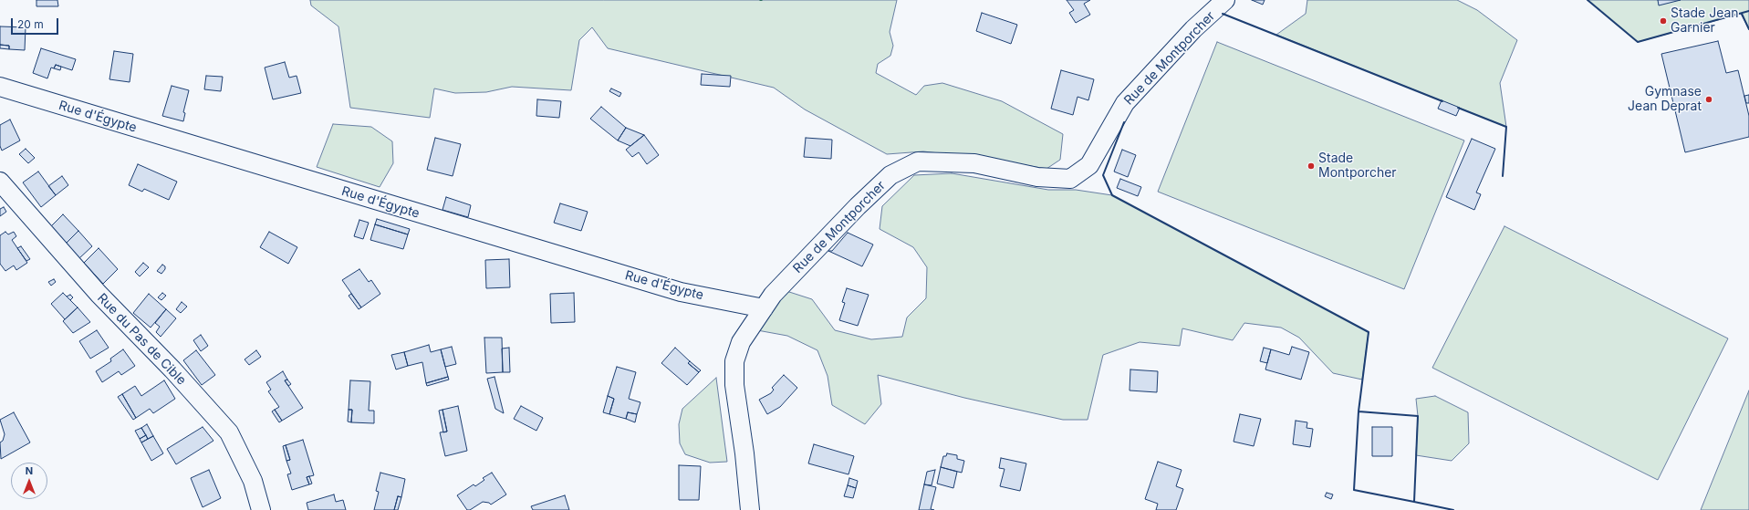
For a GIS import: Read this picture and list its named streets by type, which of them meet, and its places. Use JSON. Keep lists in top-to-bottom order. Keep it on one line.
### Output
{"streets":{"street":["Rue de Montporcher","Rue d'Égypte","Rue du Pas de Cible"]},"crossings":[["Rue de Montporcher","Rue d'Égypte"]],"places":["Stade Jean Garnier","Gymnase Jean Deprat","Stade Montporcher"],"scale_bar":"20 m","north":"top"}
